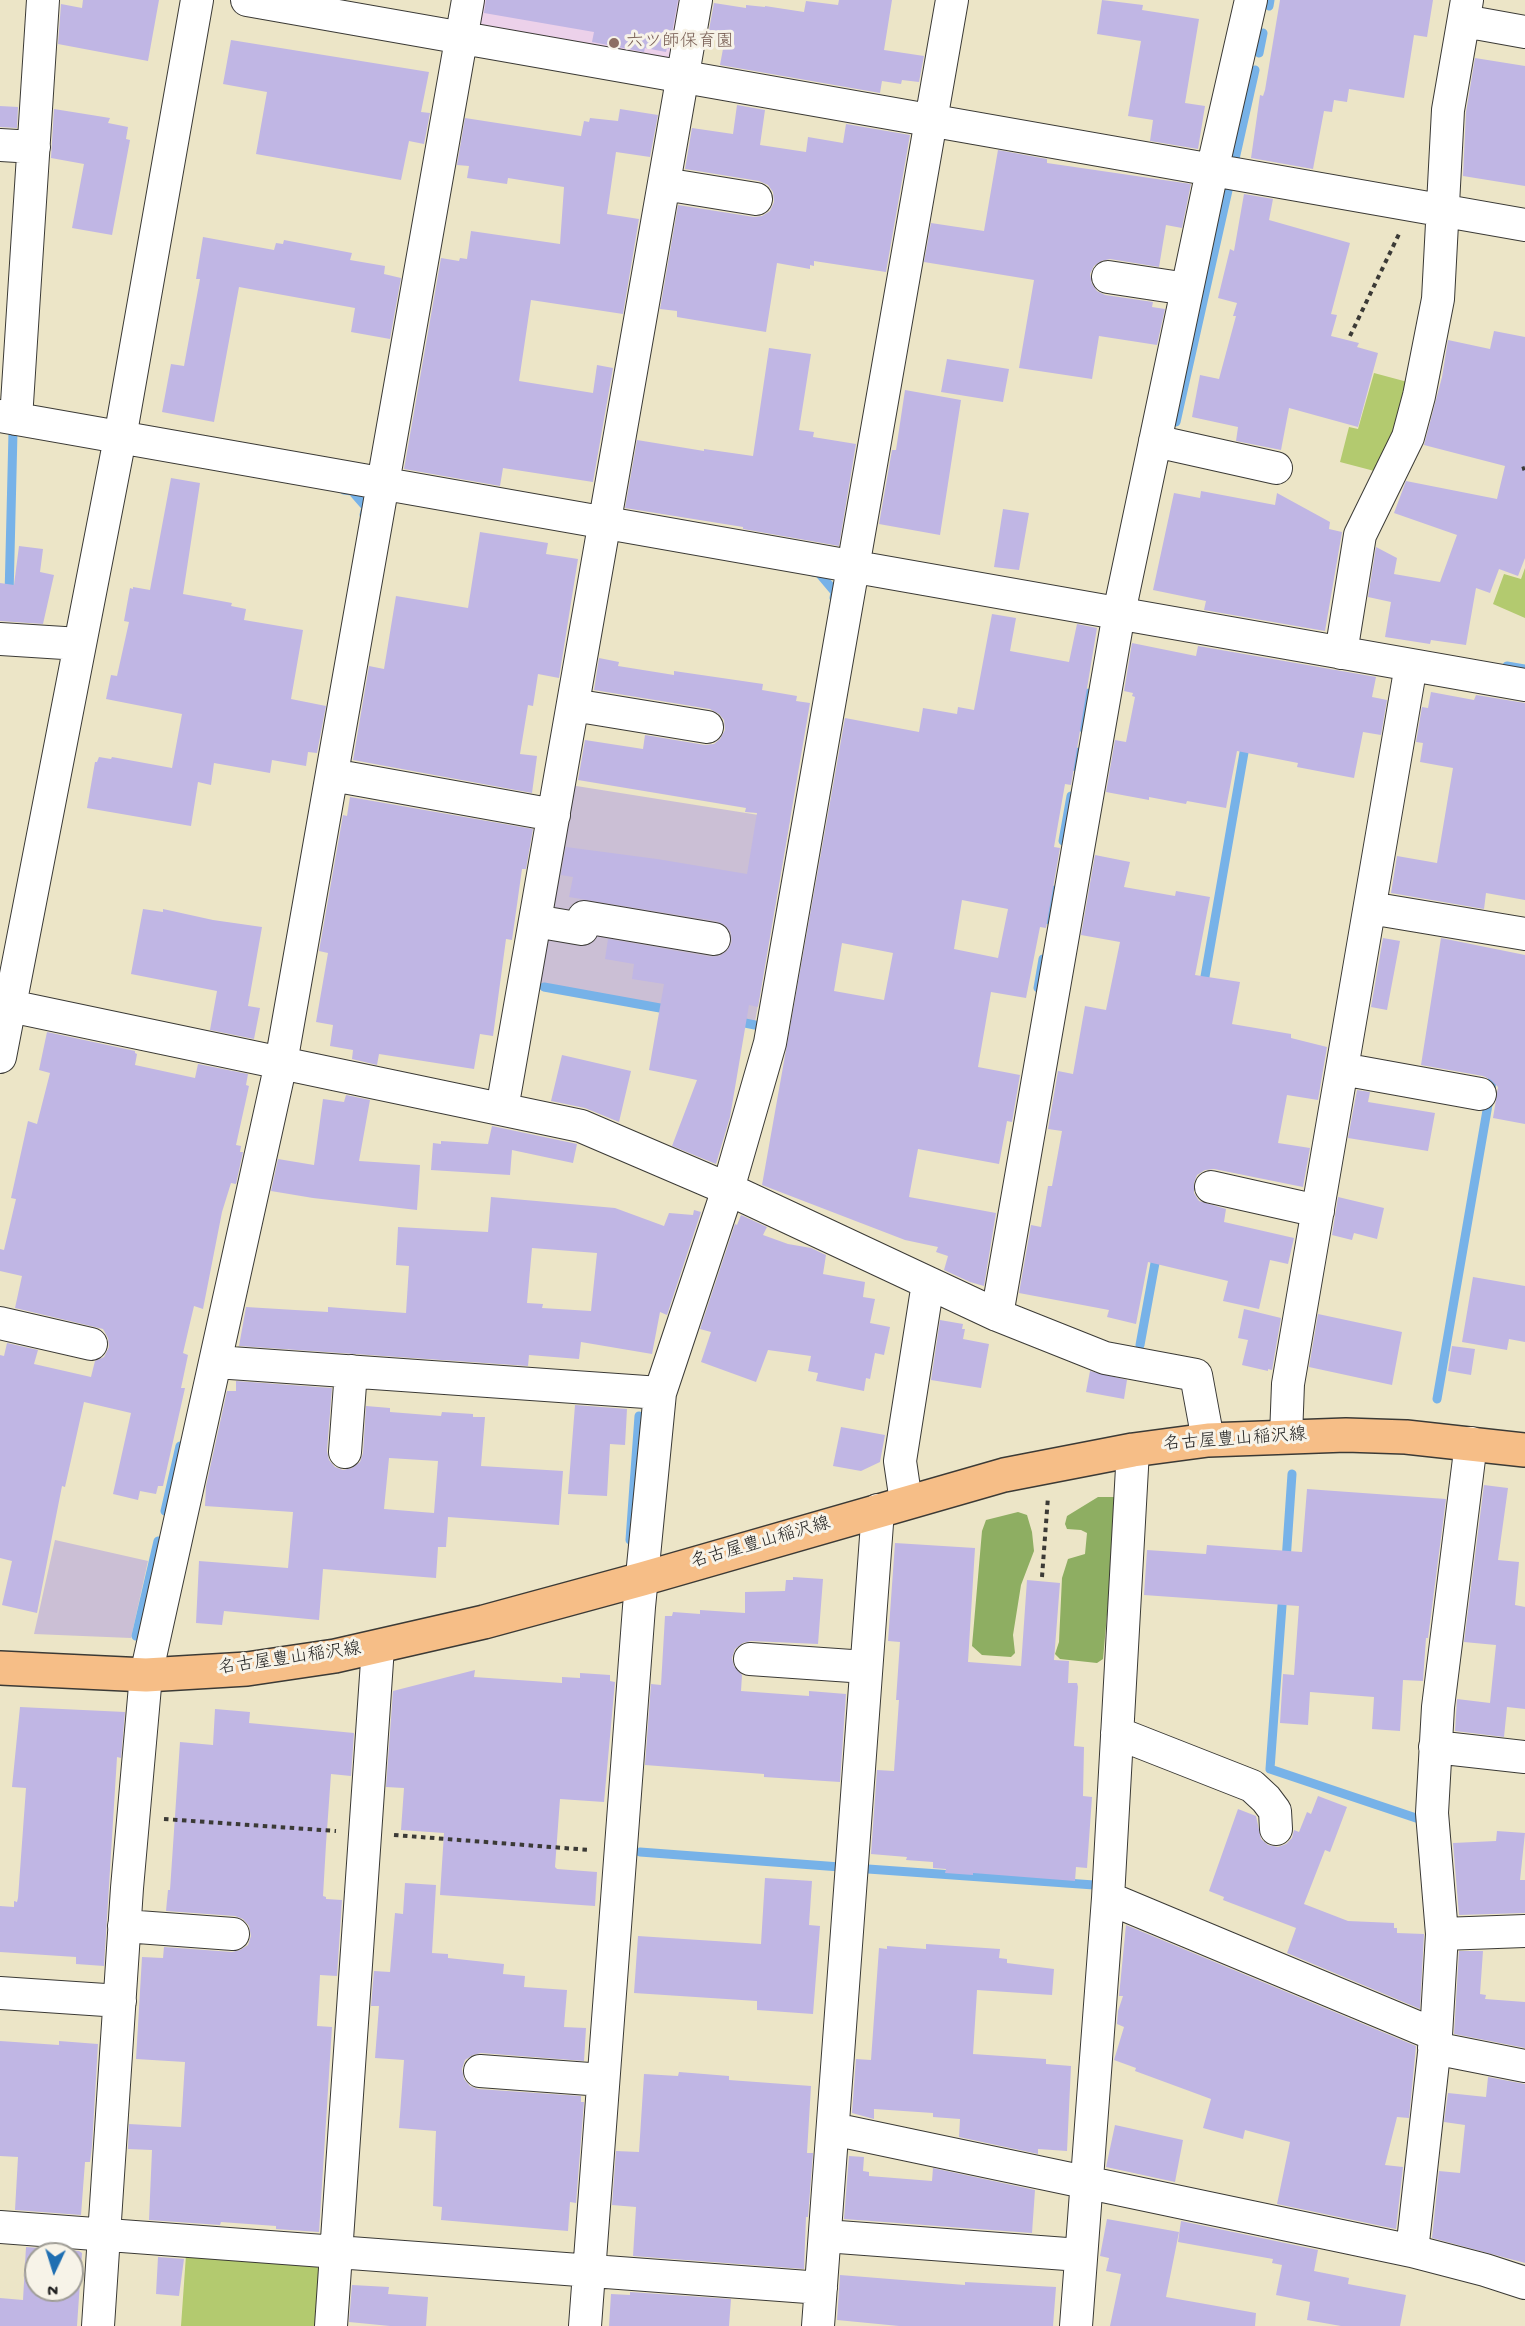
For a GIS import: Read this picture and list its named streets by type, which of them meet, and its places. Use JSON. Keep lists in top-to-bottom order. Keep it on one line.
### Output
{"streets":{"main road":["名古屋豊山稲沢線"]},"places":["六ツ師保育園"],"north":"bottom"}
